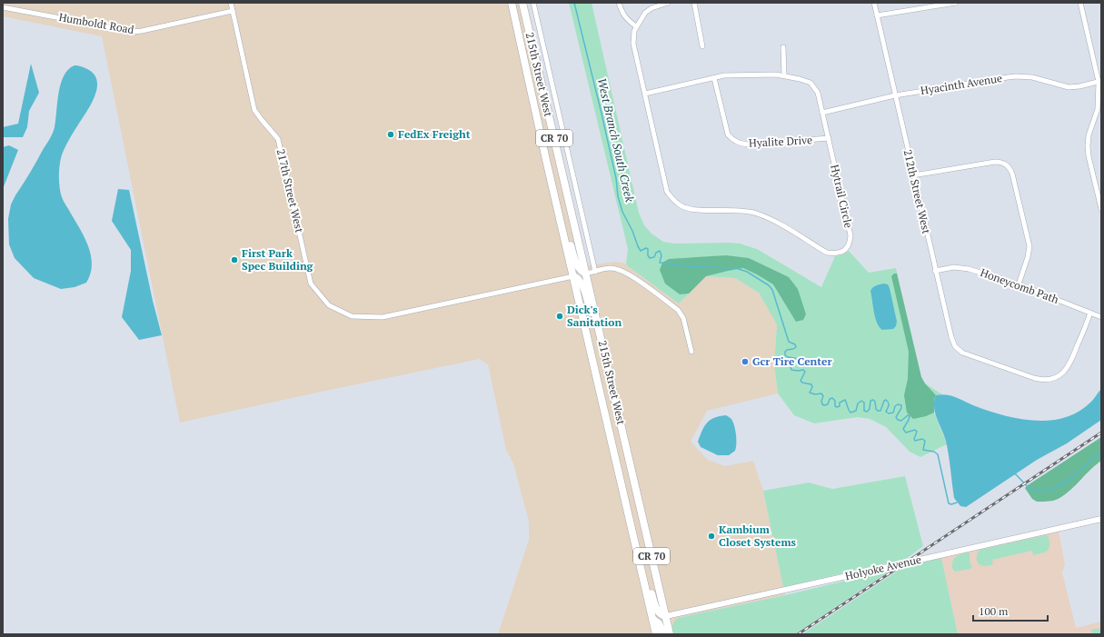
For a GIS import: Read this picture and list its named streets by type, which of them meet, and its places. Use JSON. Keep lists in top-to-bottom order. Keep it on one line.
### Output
{"streets":{"main road":["215th Street West","CR 70"],"street":["Humboldt Road","Hyacinth Avenue","Hyalite Drive","217th Street West","212th Street West","Hytrail Circle","Honeycomb Path","Holyoke Avenue"]},"crossings":[["Humboldt Road","217th Street West"],["215th Street West","217th Street West"],["215th Street West","Holyoke Avenue"],["Hyacinth Avenue","212th Street West"],["Hyacinth Avenue","Hytrail Circle"],["Hyalite Drive","Hytrail Circle"],["212th Street West","Honeycomb Path"]],"water":["West Branch South Creek"],"places":["FedEx Freight","First Park Spec Building","Dick's Sanitation","Gcr Tire Center","Kambium Closet Systems"],"scale_bar":"100 m"}
